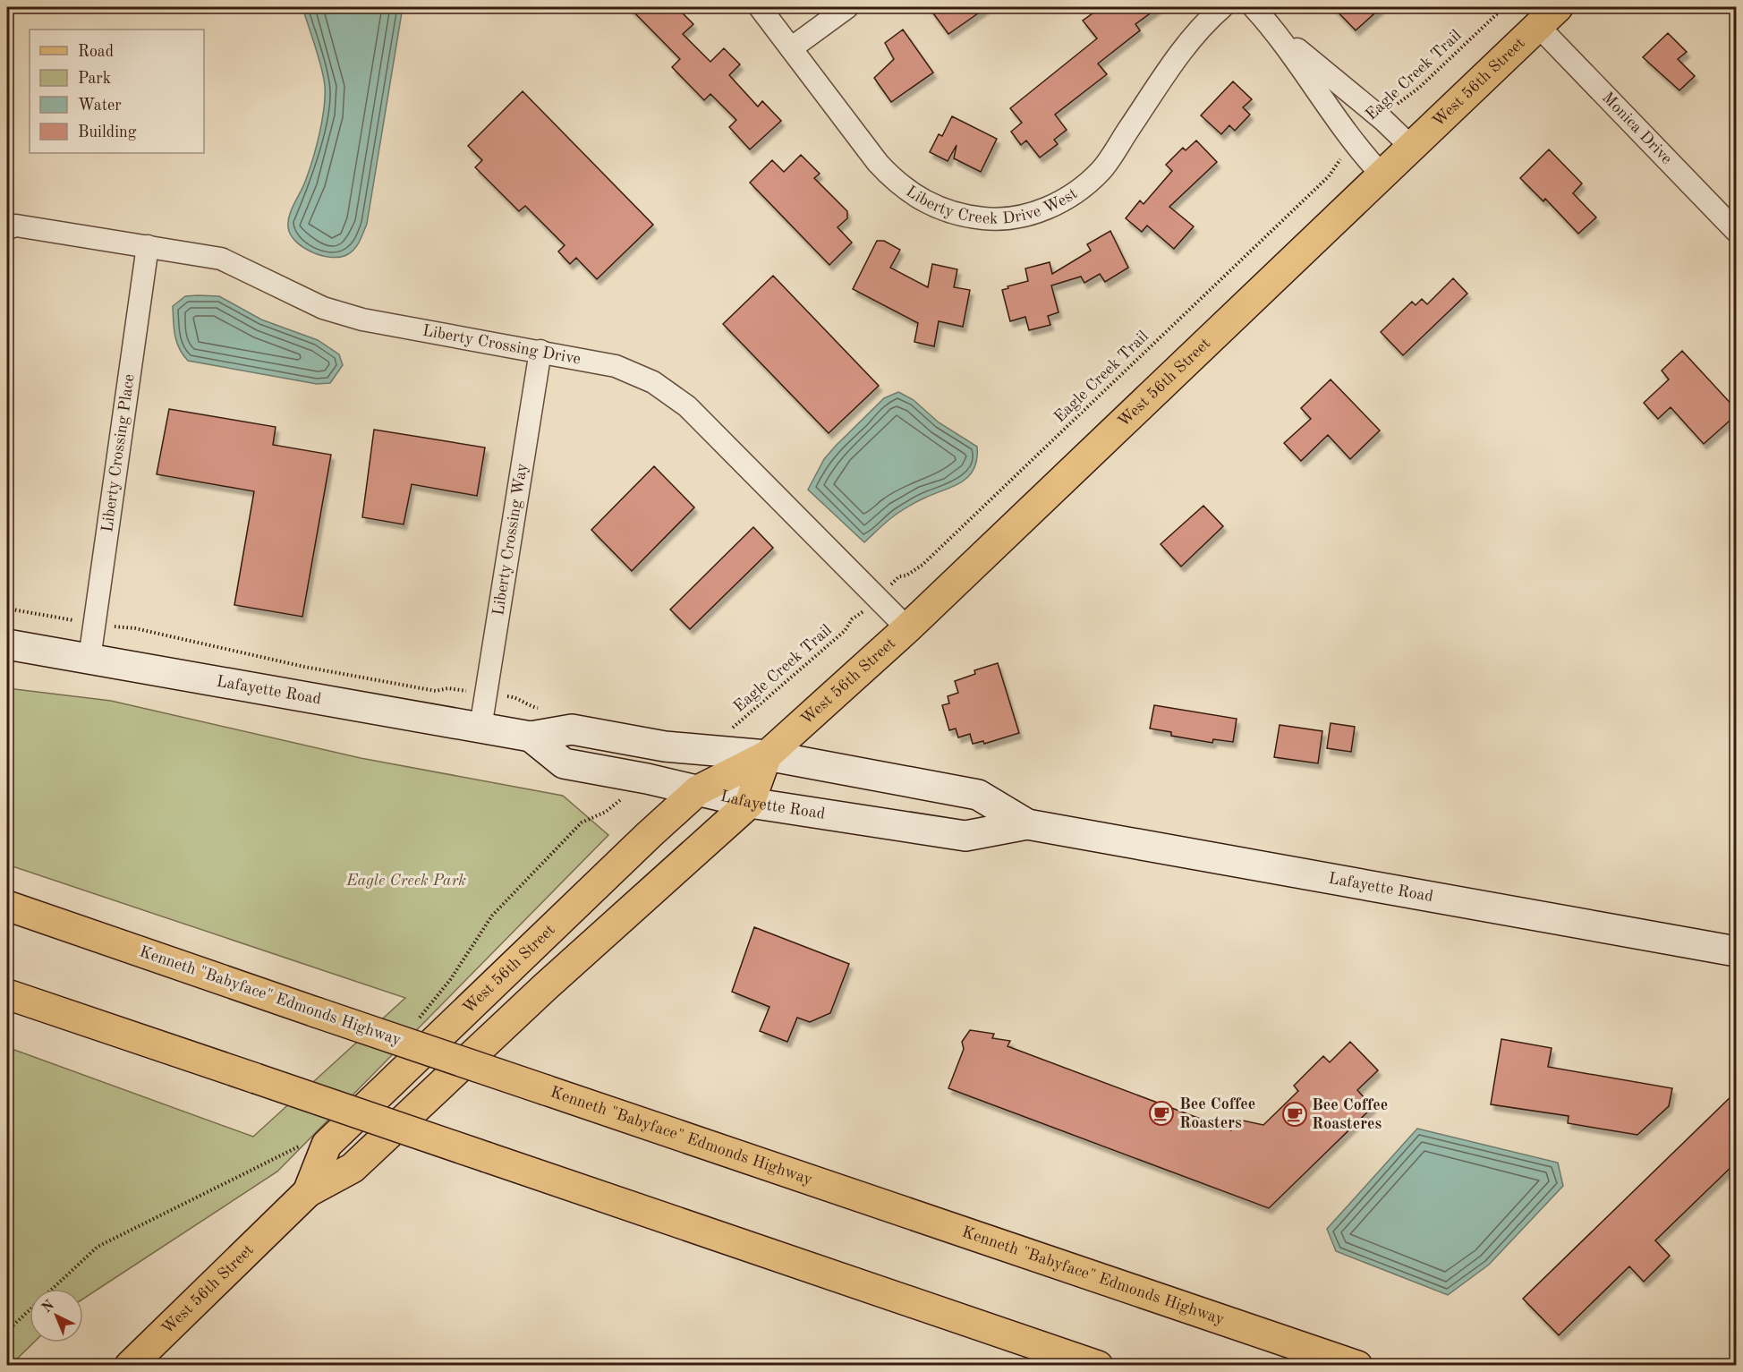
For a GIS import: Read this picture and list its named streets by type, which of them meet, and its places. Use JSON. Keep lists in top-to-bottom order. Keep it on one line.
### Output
{"streets":{"main road":["West 56th Street","Lafayette Road","Kenneth \"Babyface\" Edmonds Highway"],"street":["Monica Drive","Liberty Creek Drive West","Liberty Crossing Drive","Liberty Crossing Place","Liberty Crossing Way"],"path":["Eagle Creek Trail"]},"crossings":[["Eagle Creek Trail","Liberty Crossing Drive"],["West 56th Street","Monica Drive"],["West 56th Street","Liberty Crossing Drive"],["West 56th Street","Lafayette Road"],["Liberty Crossing Drive","Liberty Crossing Place"],["Liberty Crossing Drive","Liberty Crossing Way"],["Liberty Crossing Place","Lafayette Road"],["Liberty Crossing Way","Lafayette Road"]],"parks":["Eagle Creek Park"],"places":{"cafe":["Bee Coffee Roasters","Bee Coffee Roasteres"]},"legend":["Road","Park","Water","Building"],"north":"top left"}
